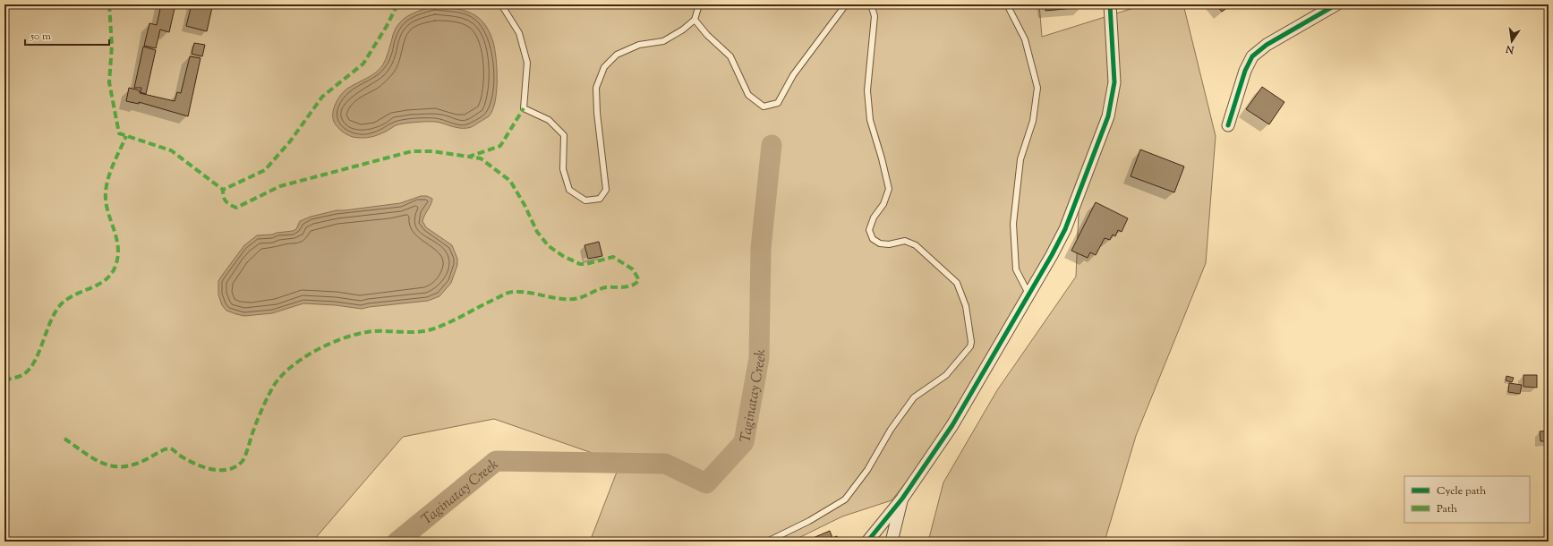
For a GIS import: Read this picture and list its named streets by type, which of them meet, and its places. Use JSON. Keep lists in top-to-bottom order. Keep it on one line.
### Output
{"water":["Taginatay Creek"],"legend":["Cycle path","Path"],"scale_bar":"50 m","north":"bottom"}
